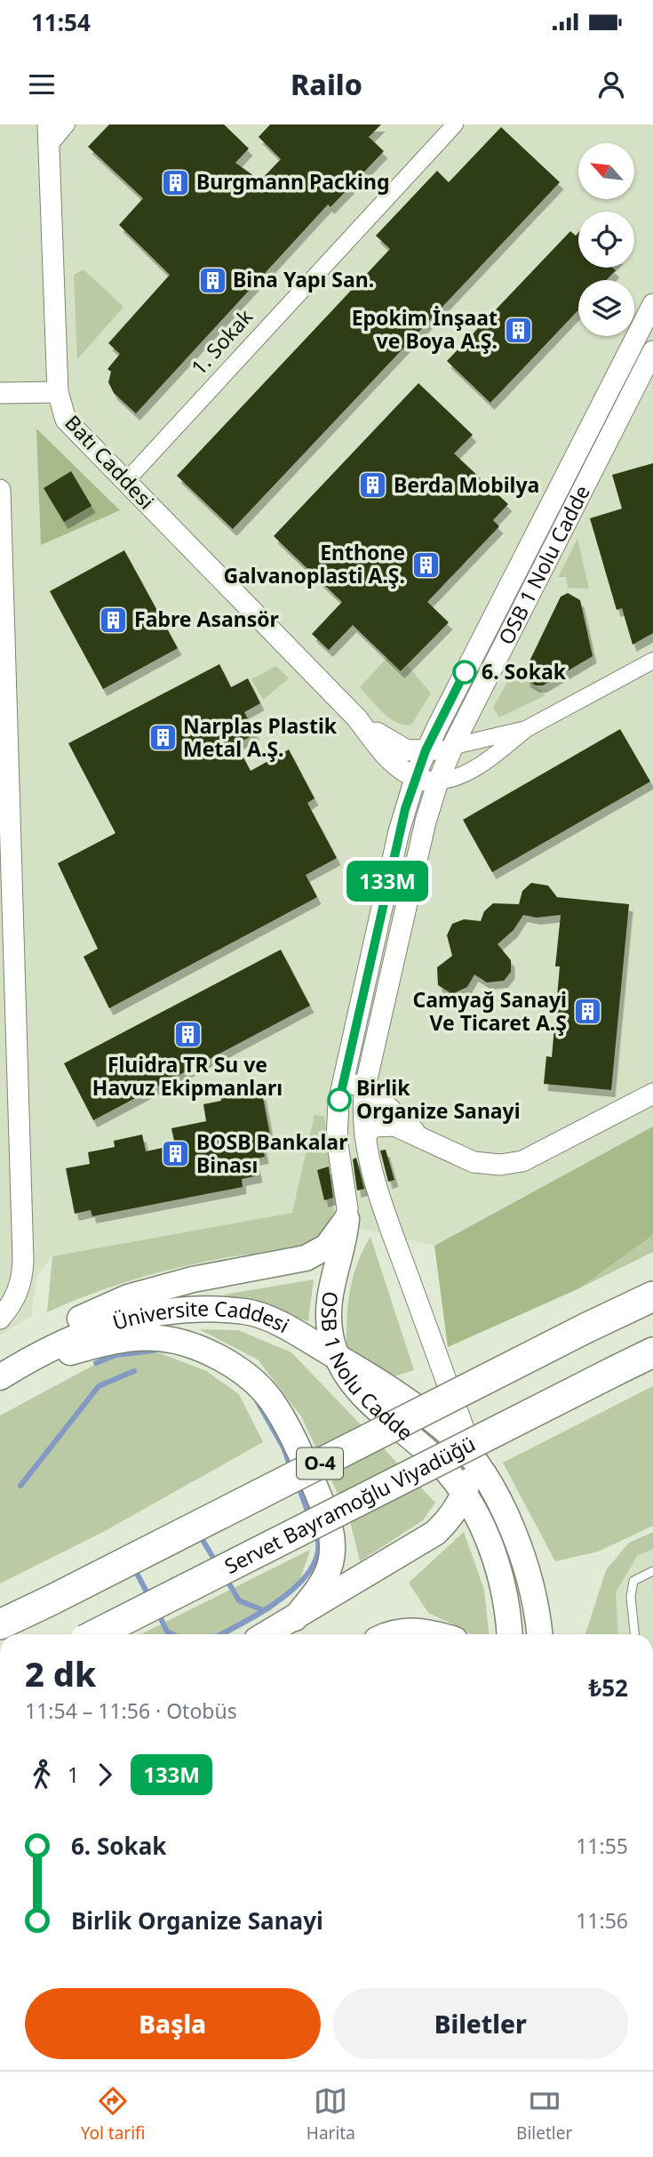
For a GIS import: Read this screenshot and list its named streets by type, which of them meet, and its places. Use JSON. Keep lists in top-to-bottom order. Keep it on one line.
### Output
{"streets":{"highway":["O-4","Servet Bayramoğlu Viyadüğü"],"main road":["OSB 1 Nolu Cadde","Üniversite Caddesi"],"street":["1. Sokak","Batı Caddesi"]},"crossings":[["1. Sokak","Batı Caddesi"],["Batı Caddesi","OSB 1 Nolu Cadde"],["OSB 1 Nolu Cadde","Üniversite Caddesi"]],"places":{"building":["Burgmann Packing","Bina Yapı San.","Epokim İnşaat ve Boya A.Ş.","Berda Mobilya","Enthone Galvanoplasti A.Ş.","Fabre Asansör","Narplas Plastik Metal A.Ş.","Camyağ Sanayi Ve Ticaret A.Ş","Fluidra TR Su ve Havuz Ekipmanları","BOSB Bankalar Binası"],"other":["6. Sokak","Birlik Organize Sanayi"]},"lines":["bus line 133M"],"north":"top left","page":{"status":"11:54","header":"Railo","on_map":"133M","heading":["2 dk","11:54 – 11:56 · Otobüs","₺52"],"legs":["1","133M"],"list":[{"name":"6. Sokak","value":"11:55"},{"name":"Birlik Organize Sanayi","value":"11:56"}],"buttons":["Başla","Biletler"],"tabs":["Yol tarifi","Harita","Biletler"]}}
